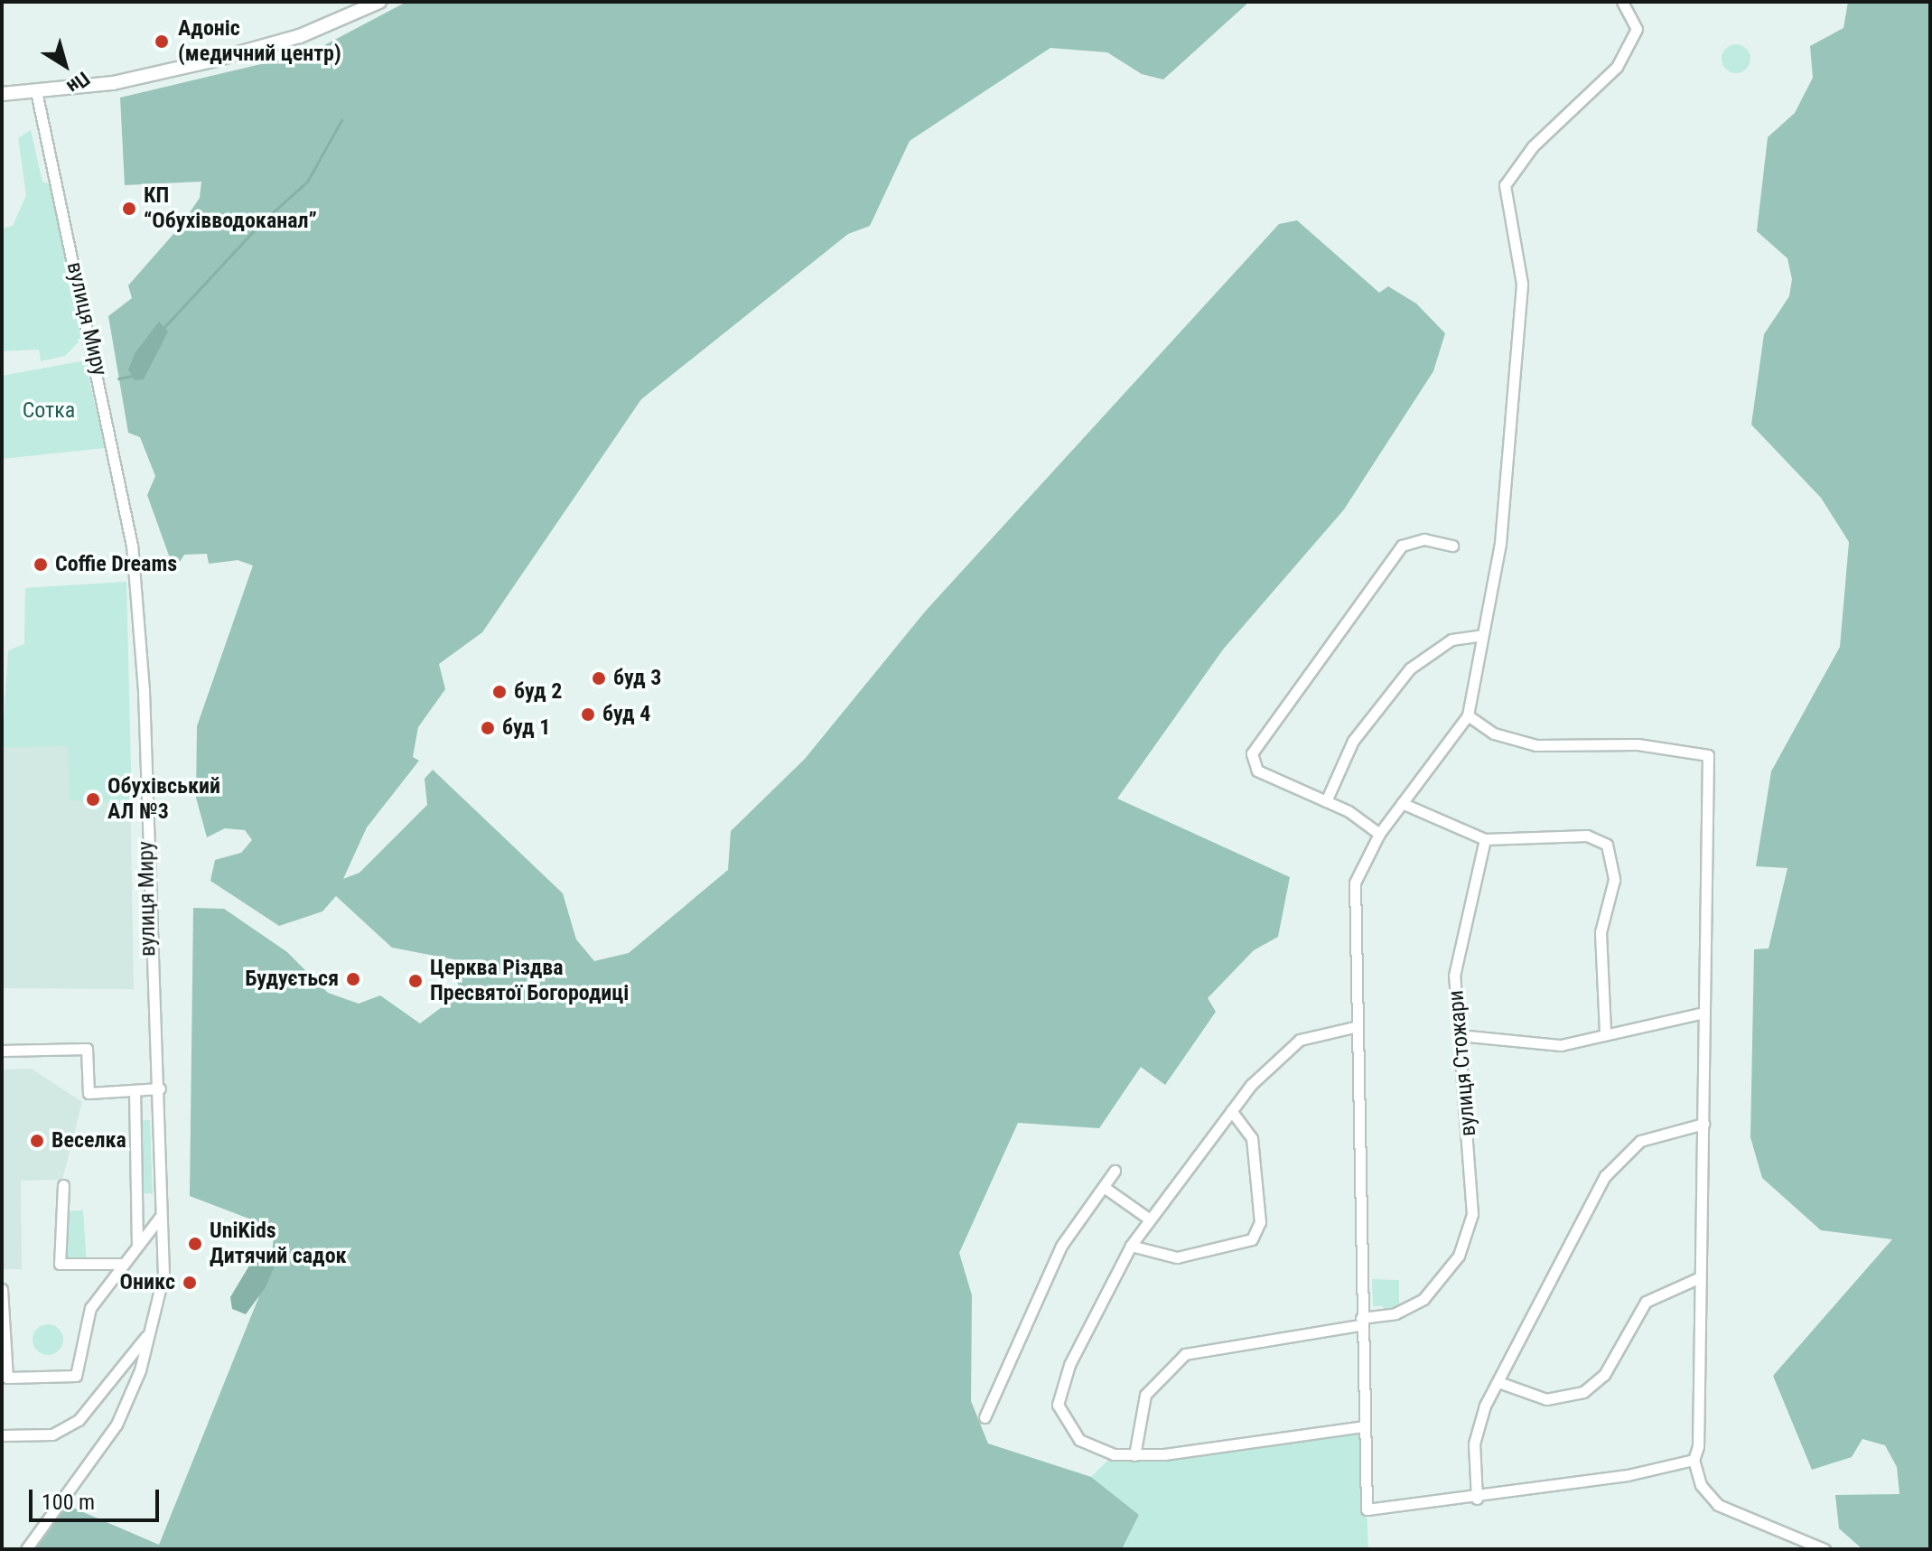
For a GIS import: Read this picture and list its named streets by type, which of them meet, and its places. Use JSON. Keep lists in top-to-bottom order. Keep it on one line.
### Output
{"streets":{"street":["вулиця Миру","вулиця Стожари"]},"parks":["Сотка"],"places":["Адоніс (медичний центр)","КП “Обухівводоканал”","Coffie Dreams","буд 3","буд 2","буд 4","буд 1","Обухівський АЛ №3","Будується","Церква Різдва Пресвятої Богородиці","Веселка","UniKids Дитячий садок","Оникс"],"scale_bar":"100 m","north":"bottom right"}
